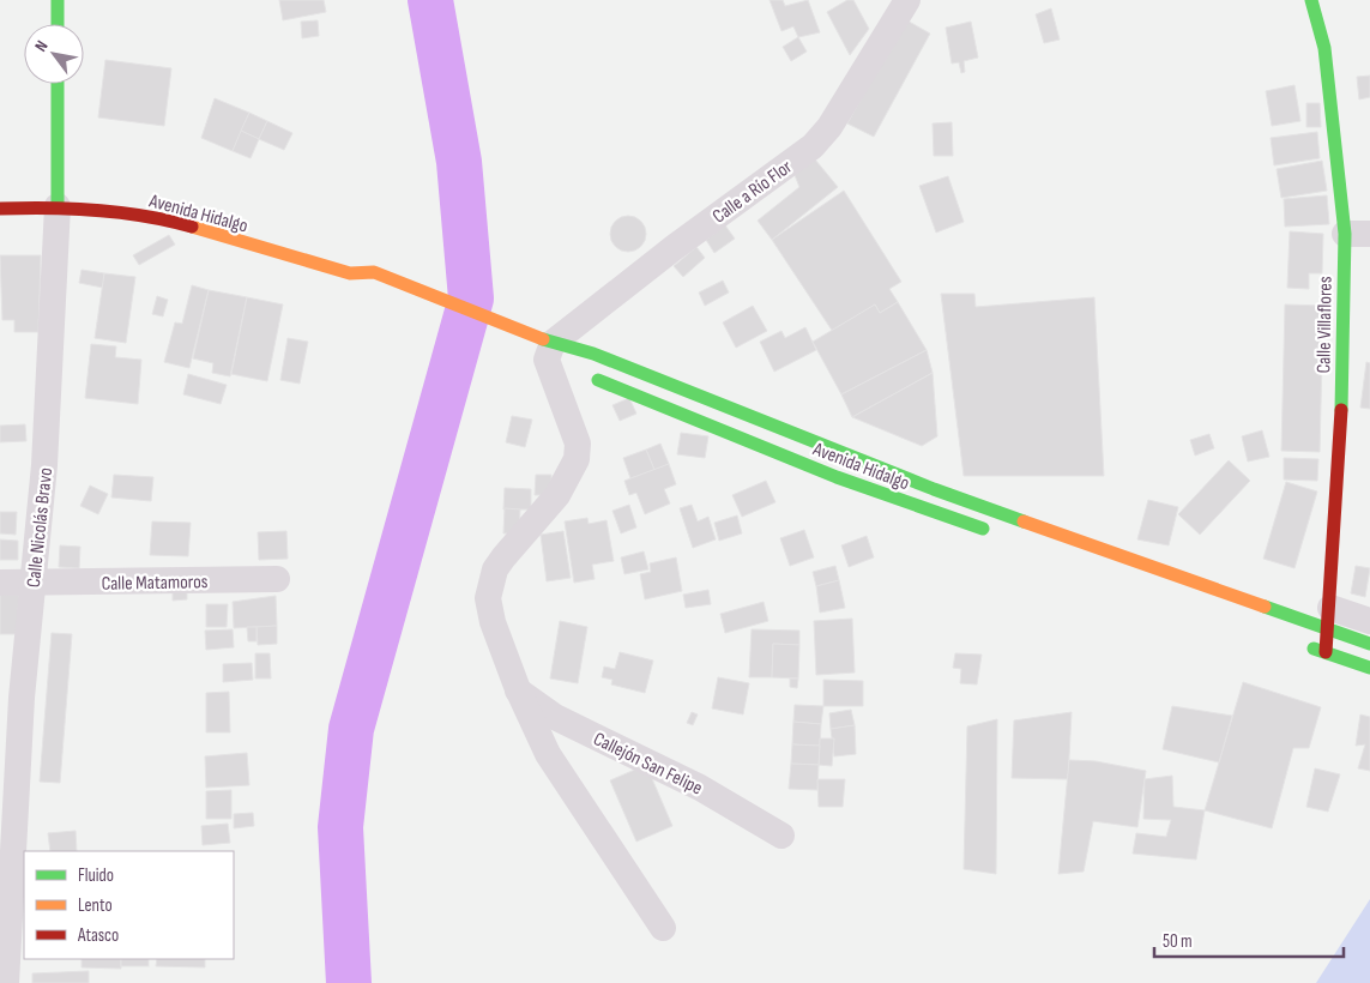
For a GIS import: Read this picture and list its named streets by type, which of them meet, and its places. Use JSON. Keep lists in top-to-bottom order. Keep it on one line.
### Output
{"streets":{"main road":["Avenida Hidalgo","Calle Villaflores","Calle Nicolás Bravo"],"street":["Calle a Río Flor","Calle Matamoros","Callejón San Felipe"]},"crossings":[["Calle a Río Flor","Avenida Hidalgo"],["Avenida Hidalgo","Calle Villaflores"],["Avenida Hidalgo","Calle Nicolás Bravo"],["Calle Nicolás Bravo","Calle Matamoros"]],"legend":["Fluido","Lento","Atasco"],"scale_bar":"50 m","north":"top left"}
